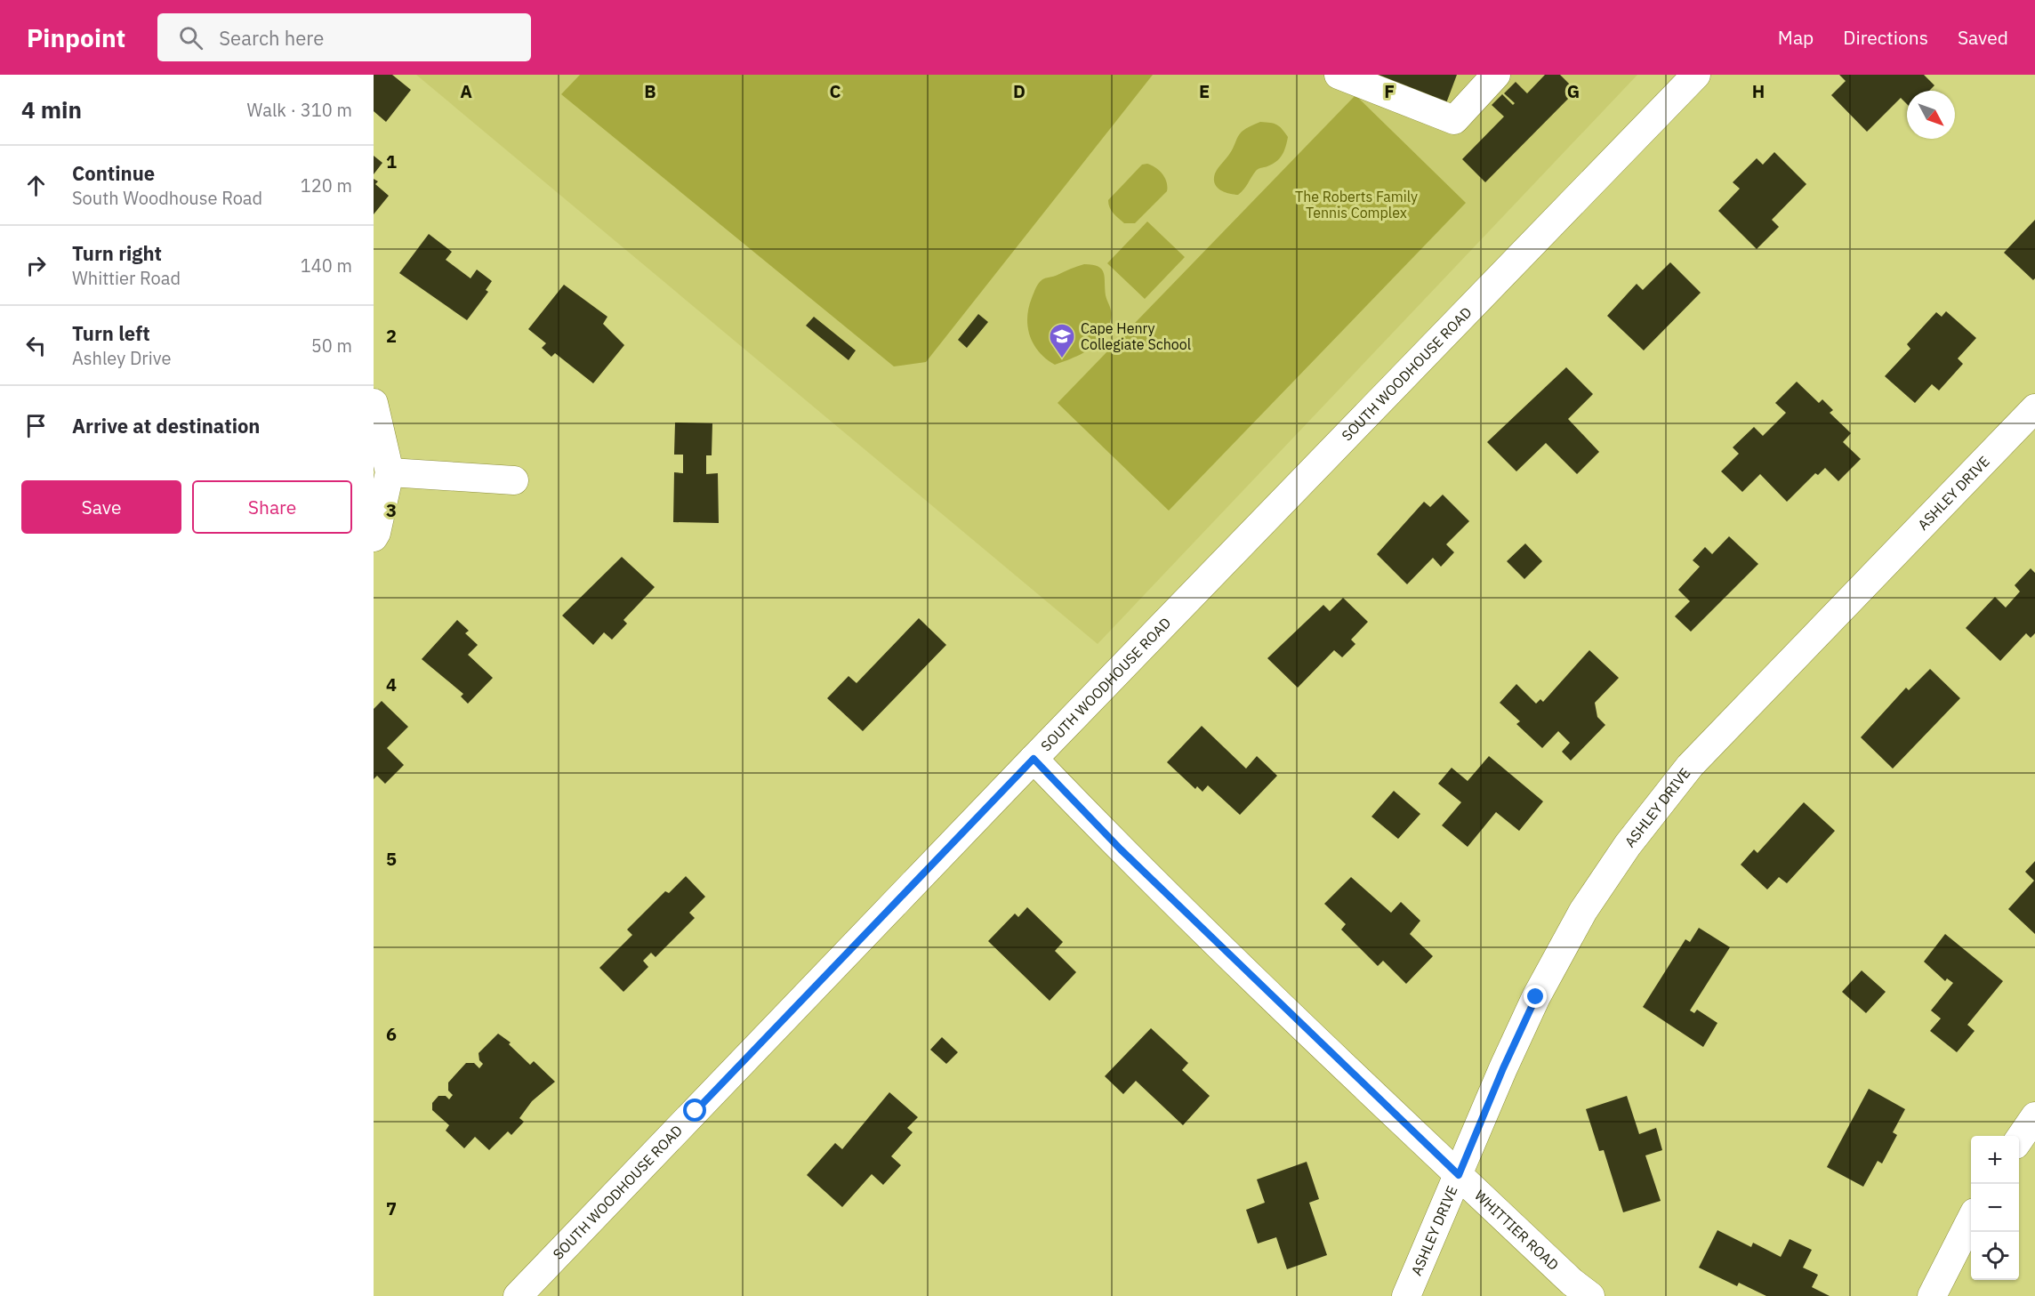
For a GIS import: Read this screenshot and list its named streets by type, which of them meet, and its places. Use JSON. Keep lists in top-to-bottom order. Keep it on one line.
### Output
{"streets":{"street":["SOUTH WOODHOUSE ROAD","ASHLEY DRIVE","WHITTIER ROAD"]},"crossings":[["SOUTH WOODHOUSE ROAD","WHITTIER ROAD"],["ASHLEY DRIVE","WHITTIER ROAD"]],"parks":["The Roberts Family Tennis Complex"],"places":{"school or university":["Cape Henry Collegiate School"]},"north":"bottom right","page":{"header":"Pinpoint","search":"Search here","nav":["Map","Directions","Saved"],"heading":["4 min","Walk · 310 m"],"list":[["Continue","South Woodhouse Road","120 m"],["Turn right","Whittier Road","140 m"],["Turn left","Ashley Drive","50 m"],"Arrive at destination"],"buttons":["Save","Share"],"map_buttons":["+","−"]},"grid":{"columns":["A","B","C","D","E","F","G","H"],"rows":["1","2","3","4","5","6","7"]}}
